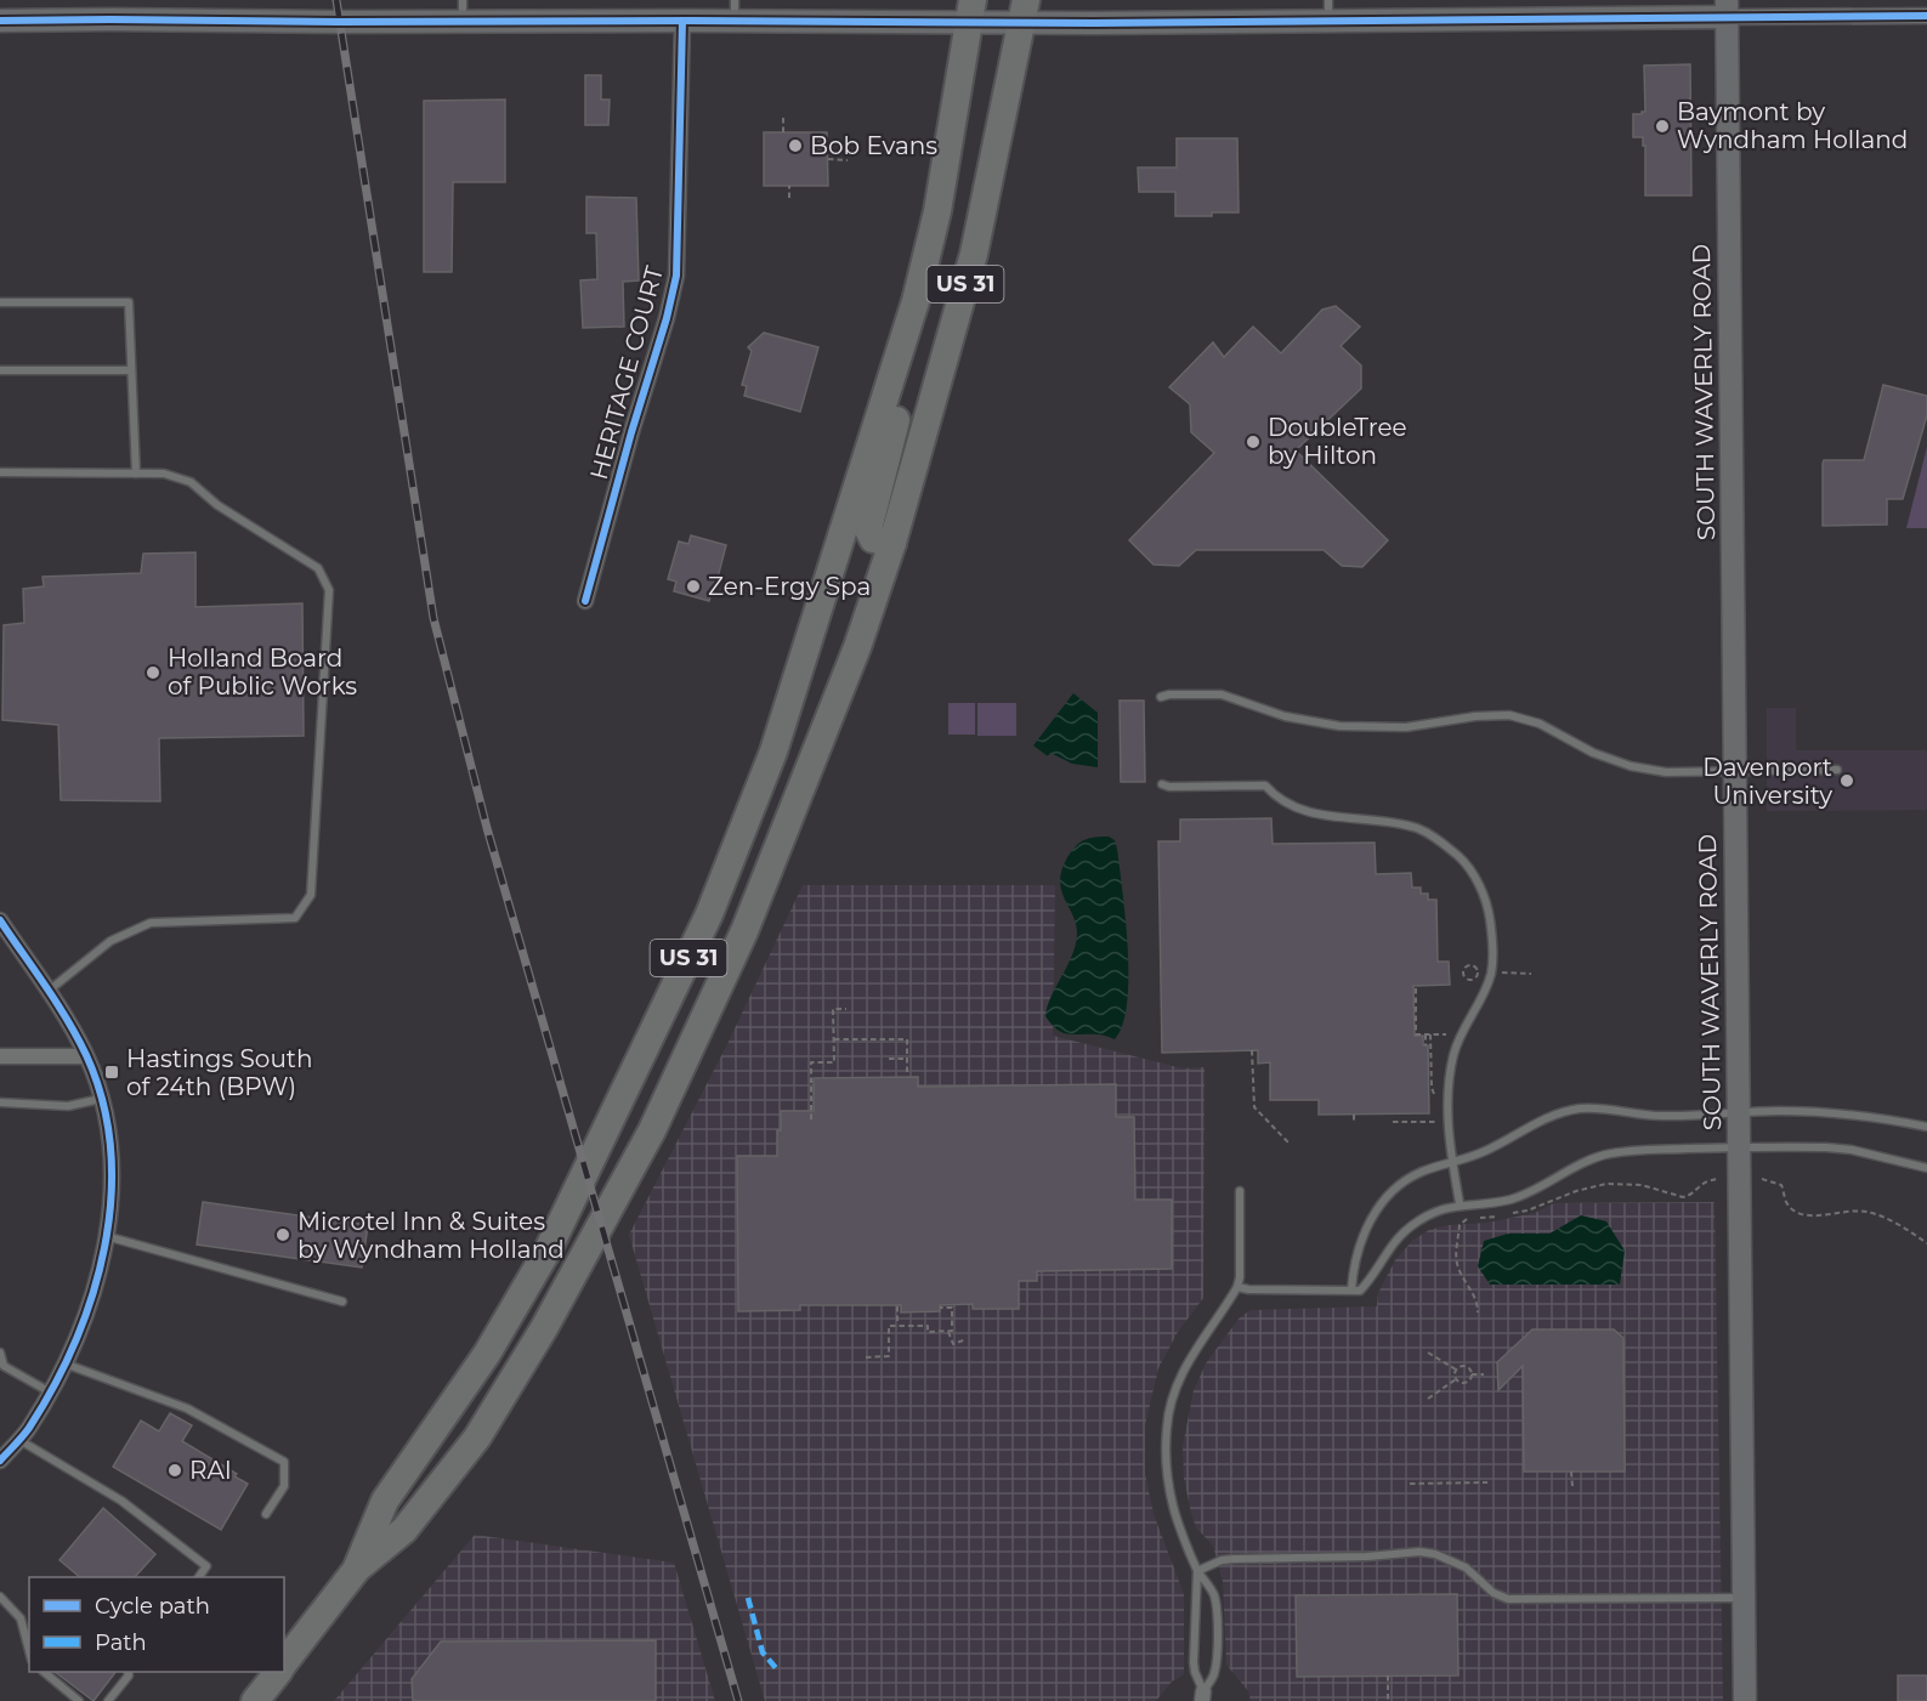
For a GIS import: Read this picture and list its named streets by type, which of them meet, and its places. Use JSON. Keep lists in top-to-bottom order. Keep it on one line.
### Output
{"streets":{"highway":["US 31"],"street":["HERITAGE COURT","SOUTH WAVERLY ROAD"]},"places":{"other":["Baymont by Wyndham Holland","Bob Evans","DoubleTree by Hilton","Zen-Ergy Spa","Holland Board of Public Works","Davenport University","Microtel Inn & Suites by Wyndham Holland","RAI"],"transit":["Hastings South of 24th (BPW)"]},"legend":["Cycle path","Path"]}
